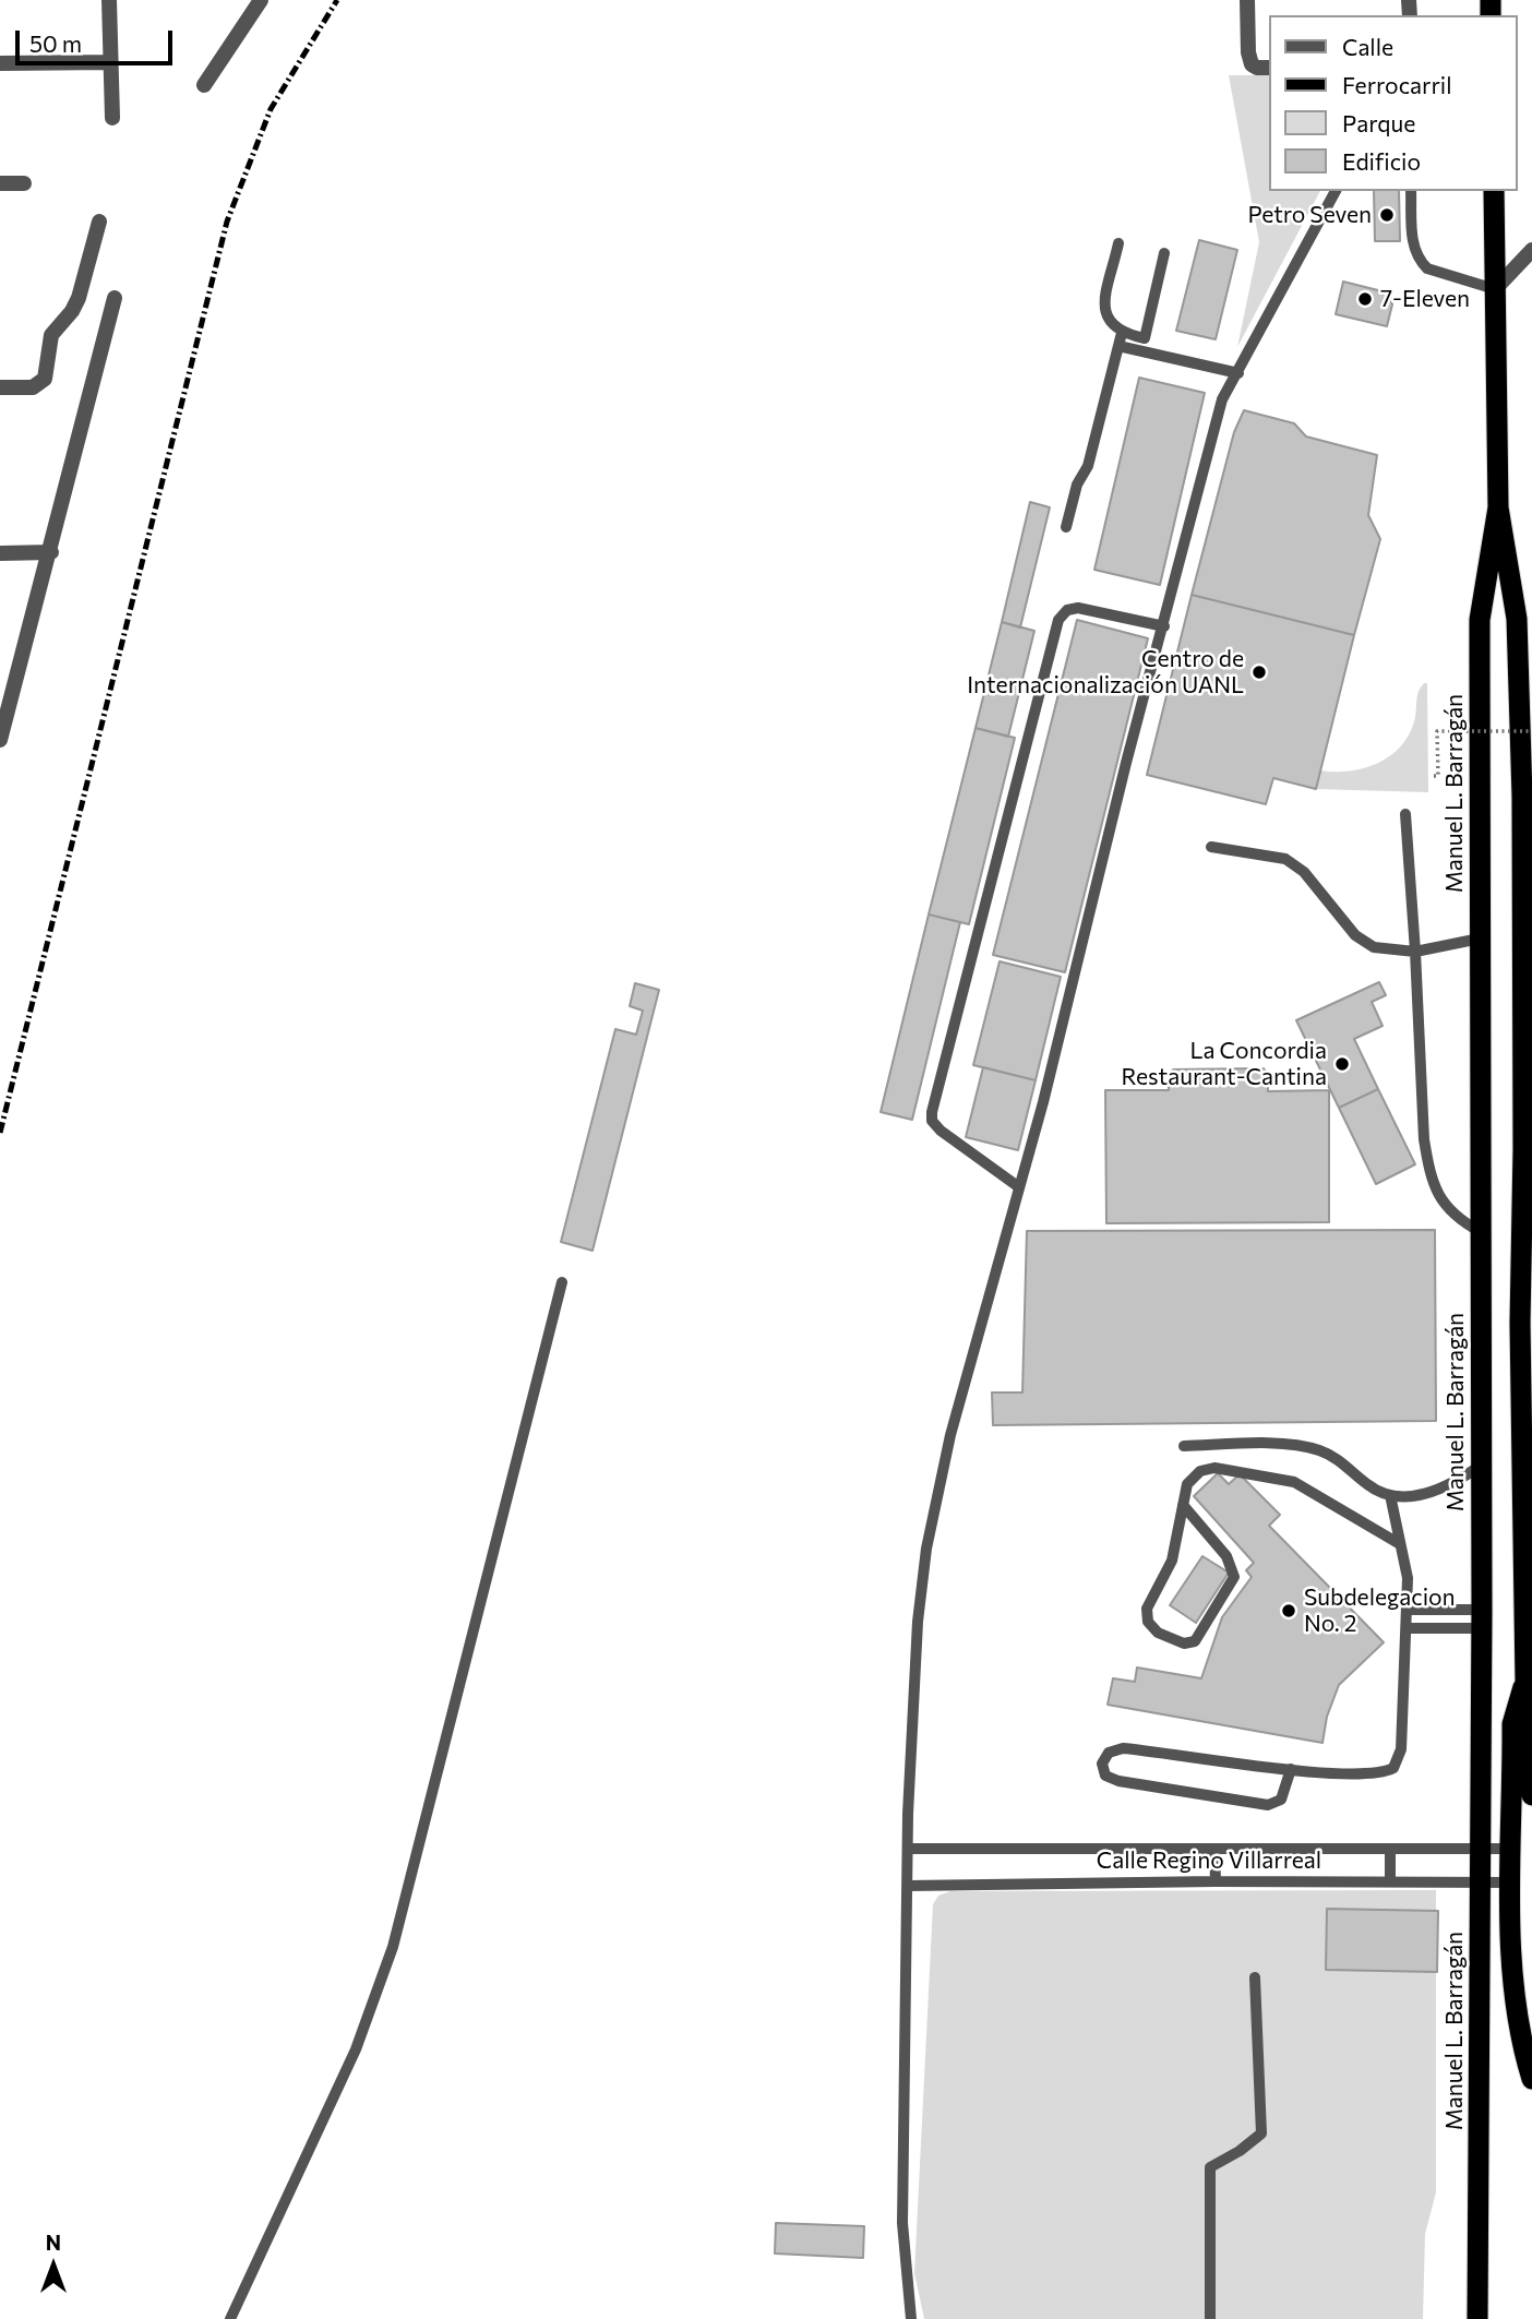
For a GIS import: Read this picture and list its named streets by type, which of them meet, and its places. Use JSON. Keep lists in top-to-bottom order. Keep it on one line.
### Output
{"streets":{"highway":["Manuel L. Barragán"],"lane":["Calle Regino Villarreal"]},"crossings":[["Manuel L. Barragán","Calle Regino Villarreal"]],"places":["Petro Seven","7-Eleven","Centro de Internacionalización UANL","La Concordia Restaurant-Cantina","Subdelegacion No. 2"],"legend":["Calle","Ferrocarril","Parque","Edificio"],"scale_bar":"50 m","north":"top"}
